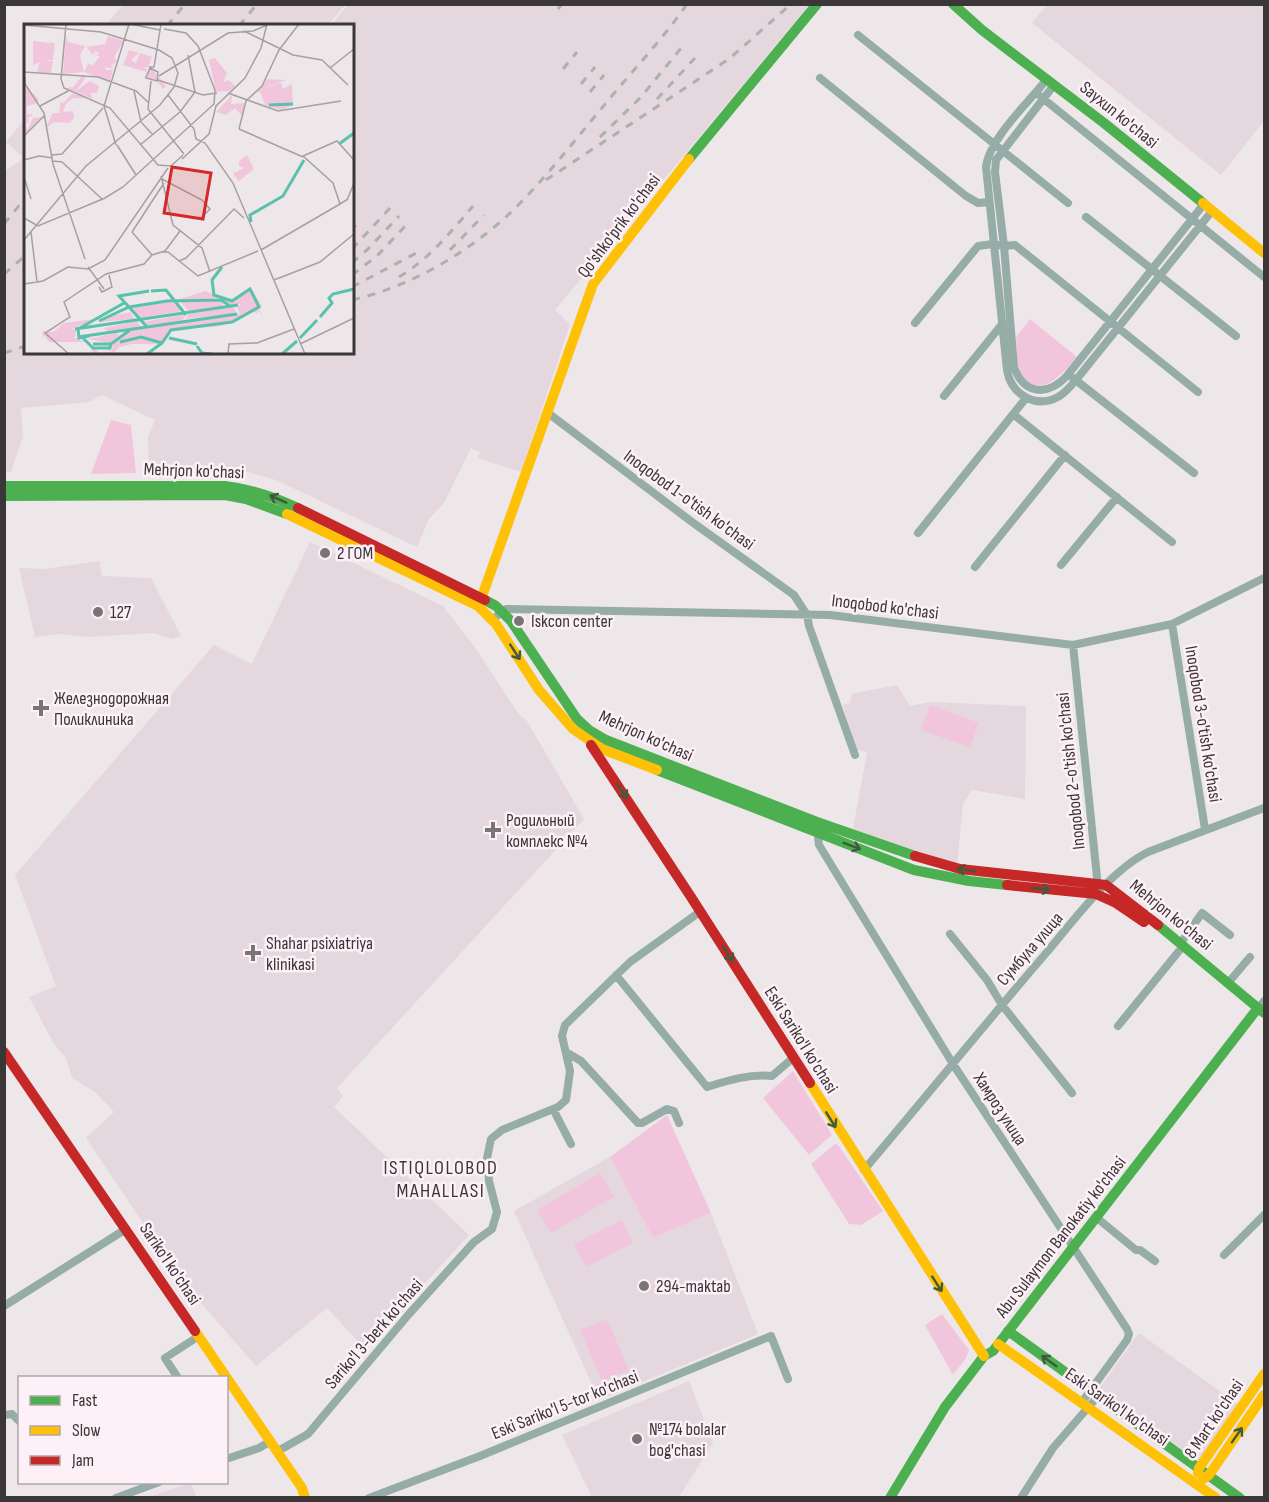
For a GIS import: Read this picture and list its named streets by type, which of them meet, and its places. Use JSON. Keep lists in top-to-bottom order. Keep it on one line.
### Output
{"streets":{"main road":["Sayxun ko'chasi","Qo'shko'prik ko'chasi","Mehrjon ko'chasi","Eski Sariko'l ko'chasi","Abu Sulaymon Banokatiy ko'chasi","Sariko'l ko'chasi","8 Mart ko'chasi"],"street":["Inoqobod 1-o'tish ko'chasi","Inoqobod ko'chasi","Inoqobod 3-o'tish ko'chasi","Inoqobod 2-o'tish ko'chasi","Сумбула улица","Хамроз улица","Sariko'l 3-berk ko'chasi","Eski Sariko'l 5-tor ko'chasi"]},"crossings":[["Qo'shko'prik ko'chasi","Mehrjon ko'chasi"],["Qo'shko'prik ko'chasi","Inoqobod 1-o'tish ko'chasi"],["Mehrjon ko'chasi","Inoqobod ko'chasi"],["Mehrjon ko'chasi","Inoqobod 2-o'tish ko'chasi"],["Mehrjon ko'chasi","Сумбула улица"],["Mehrjon ko'chasi","Eski Sariko'l ko'chasi"],["Mehrjon ko'chasi","Хамроз улица"],["Mehrjon ko'chasi","Abu Sulaymon Banokatiy ko'chasi"],["Inoqobod 1-o'tish ko'chasi","Inoqobod ko'chasi"],["Inoqobod ko'chasi","Inoqobod 3-o'tish ko'chasi"],["Inoqobod ko'chasi","Inoqobod 2-o'tish ko'chasi"],["Inoqobod 3-o'tish ko'chasi","Сумбула улица"],["Inoqobod 2-o'tish ko'chasi","Сумбула улица"],["Сумбула улица","Eski Sariko'l ko'chasi"],["Сумбула улица","Хамроз улица"],["Eski Sariko'l ko'chasi","Хамроз улица"],["Eski Sariko'l ko'chasi","Abu Sulaymon Banokatiy ko'chasi"],["Eski Sariko'l ko'chasi","8 Mart ko'chasi"],["Хамроз улица","Abu Sulaymon Banokatiy ko'chasi"],["Sariko'l ko'chasi","Sariko'l 3-berk ko'chasi"]],"districts":["ISTIQLOLOBOD MAHALLASI"],"places":{"other":["2 ГОМ","127","Iskcon center","294-maktab","№174 bolalar bog'chasi"],"health":["Железнодорожная Поликлиника","Родильный комплекс №4","Shahar psixiatriya klinikasi"]},"legend":["Fast","Slow","Jam"]}
